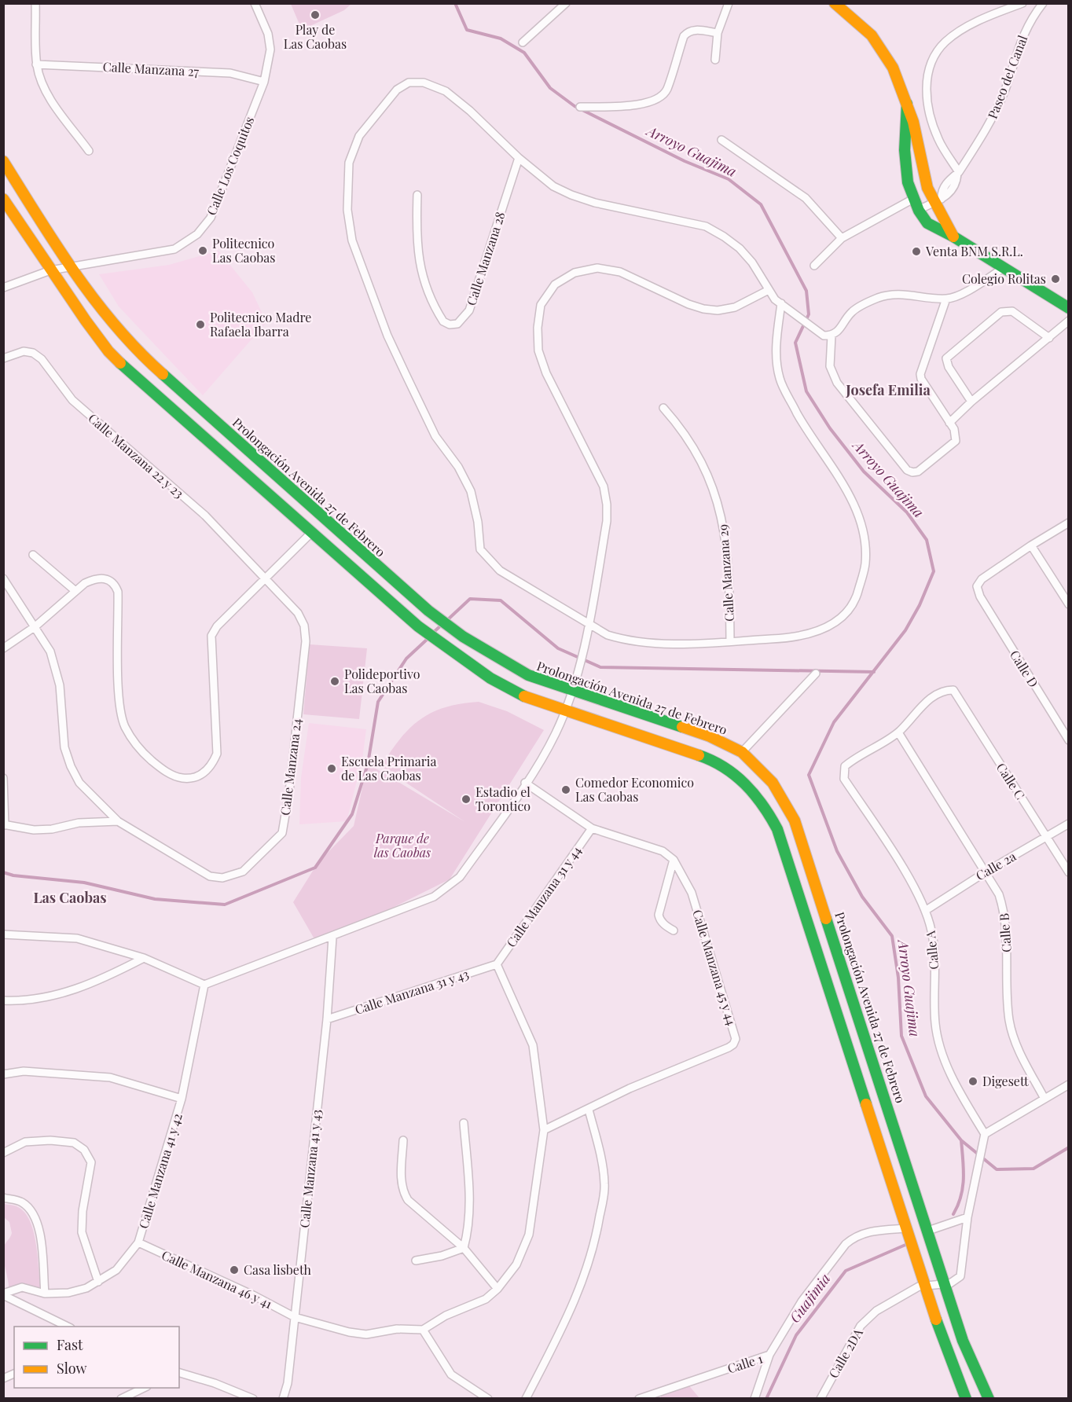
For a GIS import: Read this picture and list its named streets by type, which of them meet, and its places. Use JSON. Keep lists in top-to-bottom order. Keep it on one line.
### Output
{"streets":{"main road":["Prolongación Avenida 27 de Febrero"],"street":["Calle Manzana 27","Paseo del Canal","Calle Los Coquitos","Calle Manzana 28","Calle Manzana 22 y 23","Calle Manzana 29","Calle D","Calle Manzana 24","Calle C","Calle 2a","Calle Manzana 31 y 44","Calle B","Calle A","Calle Manzana 45 y 44","Calle Manzana 31 y 43","Calle Manzana 41 y 43","Calle Manzana 41 y 42","Calle Manzana 46 y 41","Calle 2DA","Calle 1"]},"crossings":[["Calle Manzana 27","Calle Los Coquitos"],["Calle Los Coquitos","Prolongación Avenida 27 de Febrero"],["Calle Manzana 22 y 23","Calle Manzana 24"],["Calle C","Calle 2a"],["Calle C","Calle B"],["Calle C","Calle A"],["Calle 2a","Calle B"],["Calle 2a","Calle A"],["Calle Manzana 31 y 44","Calle Manzana 31 y 43"],["Calle B","Calle A"],["Calle Manzana 31 y 43","Calle Manzana 41 y 43"],["Calle Manzana 41 y 43","Calle Manzana 46 y 41"],["Calle Manzana 41 y 42","Calle Manzana 46 y 41"]],"districts":["Josefa Emilia","Las Caobas"],"water":["Arroyo Guajima","Guajimia"],"parks":["Parque de las Caobas"],"places":["Play de Las Caobas","Politecnico Las Caobas","Venta BNM S.R.L.","Colegio Rolitas","Politecnico Madre Rafaela Ibarra","Polideportivo Las Caobas","Escuela Primaria de Las Caobas","Comedor Economico Las Caobas","Estadio el Torontico","Digesett","Casa lisbeth"],"legend":["Fast","Slow"]}
